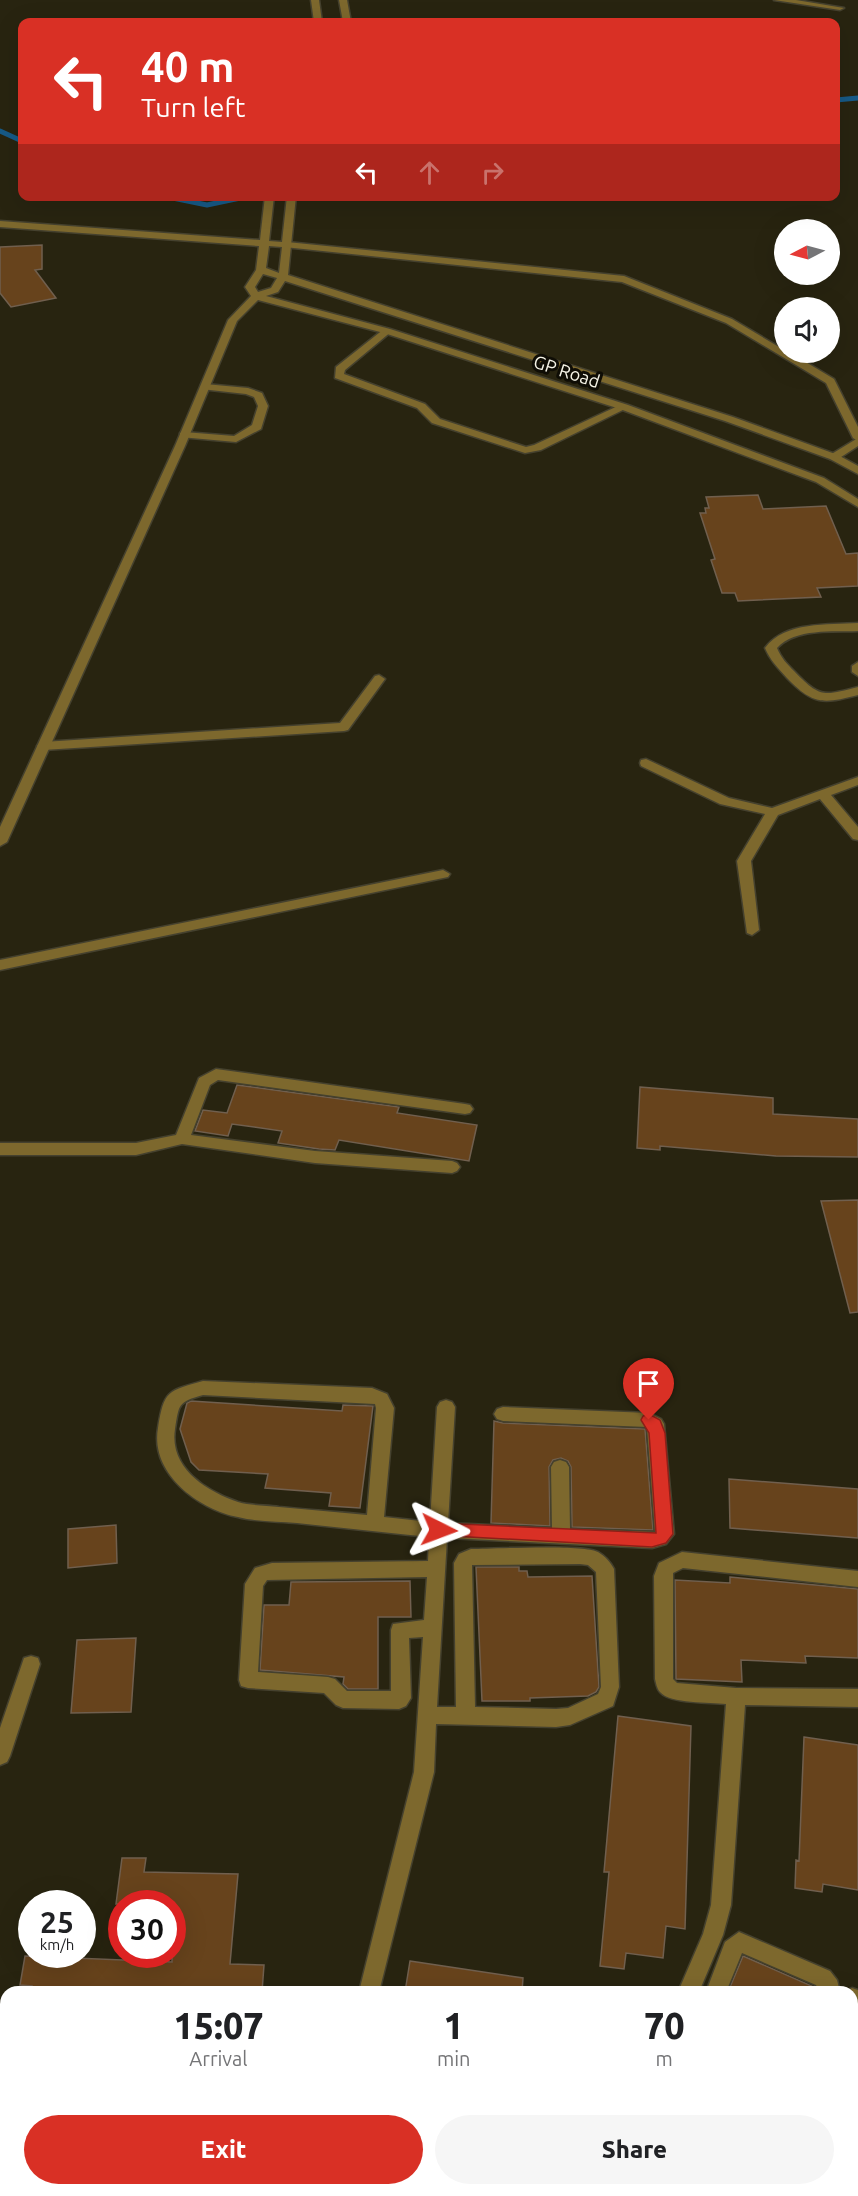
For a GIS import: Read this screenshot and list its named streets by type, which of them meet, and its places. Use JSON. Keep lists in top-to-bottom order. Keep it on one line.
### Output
{"streets":{"street":["GP Road"]},"north":"left","page":{"turn":["40 m","Turn left"],"speed":"25 km/h","limit":"30","eta":["15:07","Arrival","1","min","70","m"],"buttons":["Exit","Share"]}}
